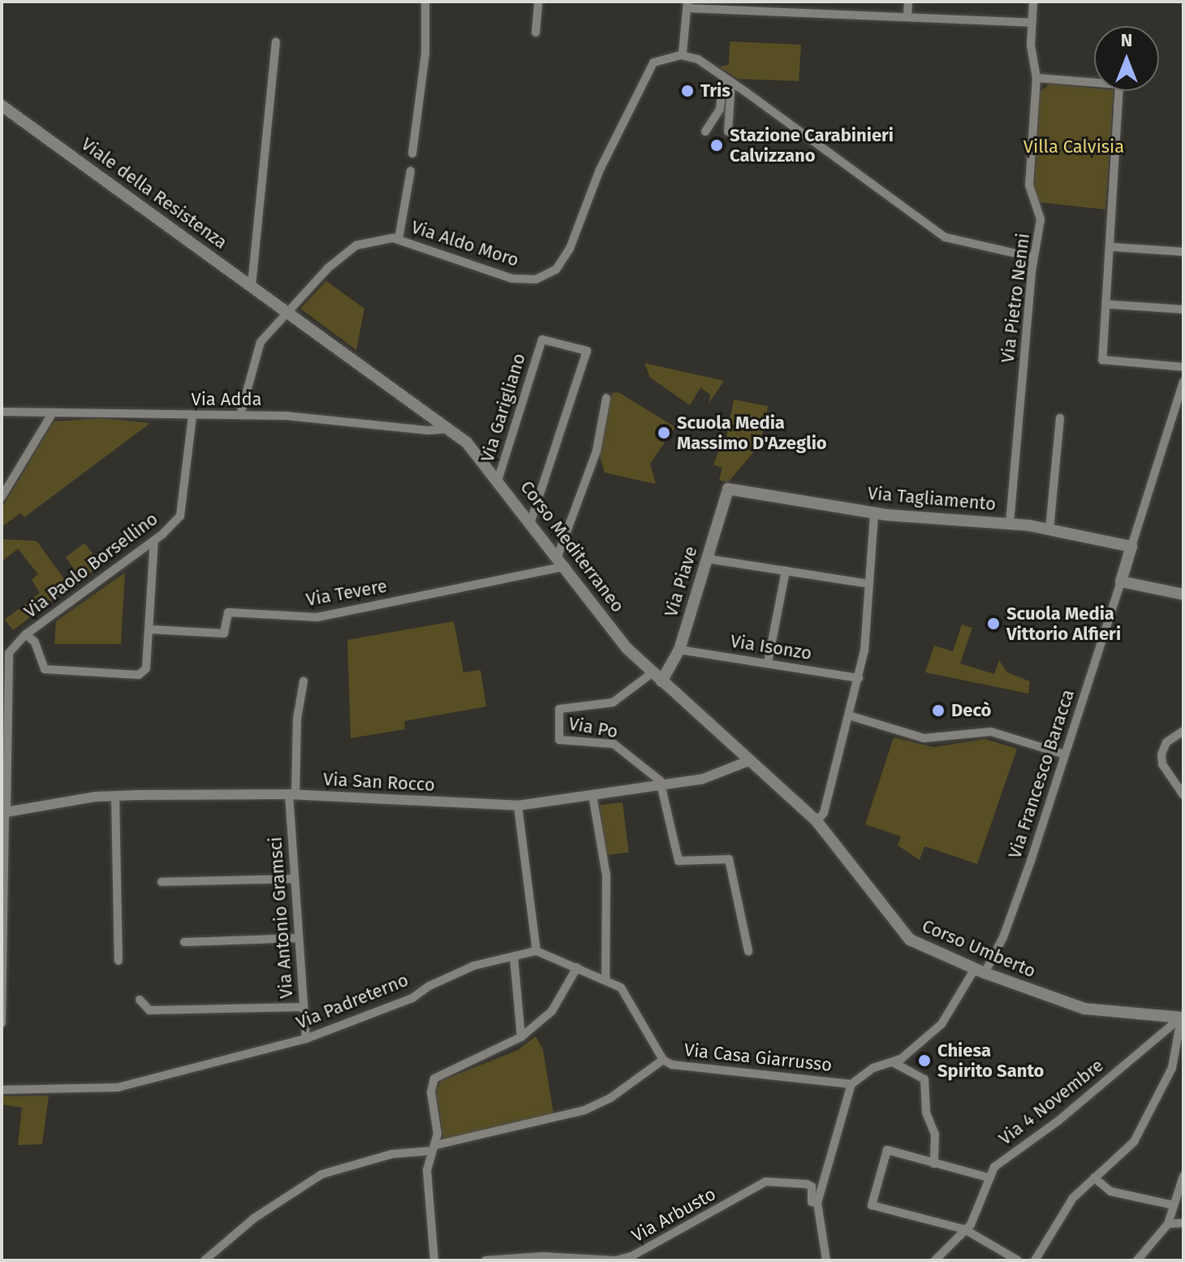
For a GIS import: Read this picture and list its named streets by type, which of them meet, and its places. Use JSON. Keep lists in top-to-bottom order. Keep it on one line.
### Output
{"streets":{"main road":["Viale della Resistenza","Via Tagliamento","Corso Mediterraneo","Via Piave","Corso Umberto"],"street":["Via Aldo Moro","Via Pietro Nenni","Via Adda","Via Garigliano","Via Paolo Borsellino","Via Tevere","Via Isonzo","Via Po","Via Francesco Baracca","Via San Rocco","Via Antonio Gramsci","Via Padreterno","Via Casa Giarrusso","Via 4 Novembre","Via Arbusto"]},"crossings":[["Viale della Resistenza","Via Aldo Moro"],["Viale della Resistenza","Corso Mediterraneo"],["Via Aldo Moro","Via Adda"],["Via Aldo Moro","Corso Mediterraneo"],["Via Pietro Nenni","Via Tagliamento"],["Via Adda","Corso Mediterraneo"],["Via Adda","Via Paolo Borsellino"],["Via Garigliano","Corso Mediterraneo"],["Via Tagliamento","Via Piave"],["Corso Mediterraneo","Via Piave"],["Corso Mediterraneo","Via Tevere"],["Corso Mediterraneo","Via Po"],["Corso Mediterraneo","Via San Rocco"],["Corso Mediterraneo","Corso Umberto"],["Via Paolo Borsellino","Via San Rocco"],["Via Piave","Via Isonzo"],["Via Po","Via San Rocco"],["Via Francesco Baracca","Corso Umberto"],["Via Francesco Baracca","Via Casa Giarrusso"],["Via San Rocco","Via Antonio Gramsci"],["Via Antonio Gramsci","Via Padreterno"],["Corso Umberto","Via 4 Novembre"]],"parks":["Villa Calvisia"],"places":["Tris","Stazione Carabinieri Calvizzano","Scuola Media Massimo D'Azeglio","Scuola Media Vittorio Alfieri","Decò","Chiesa Spirito Santo"],"north":"top"}
